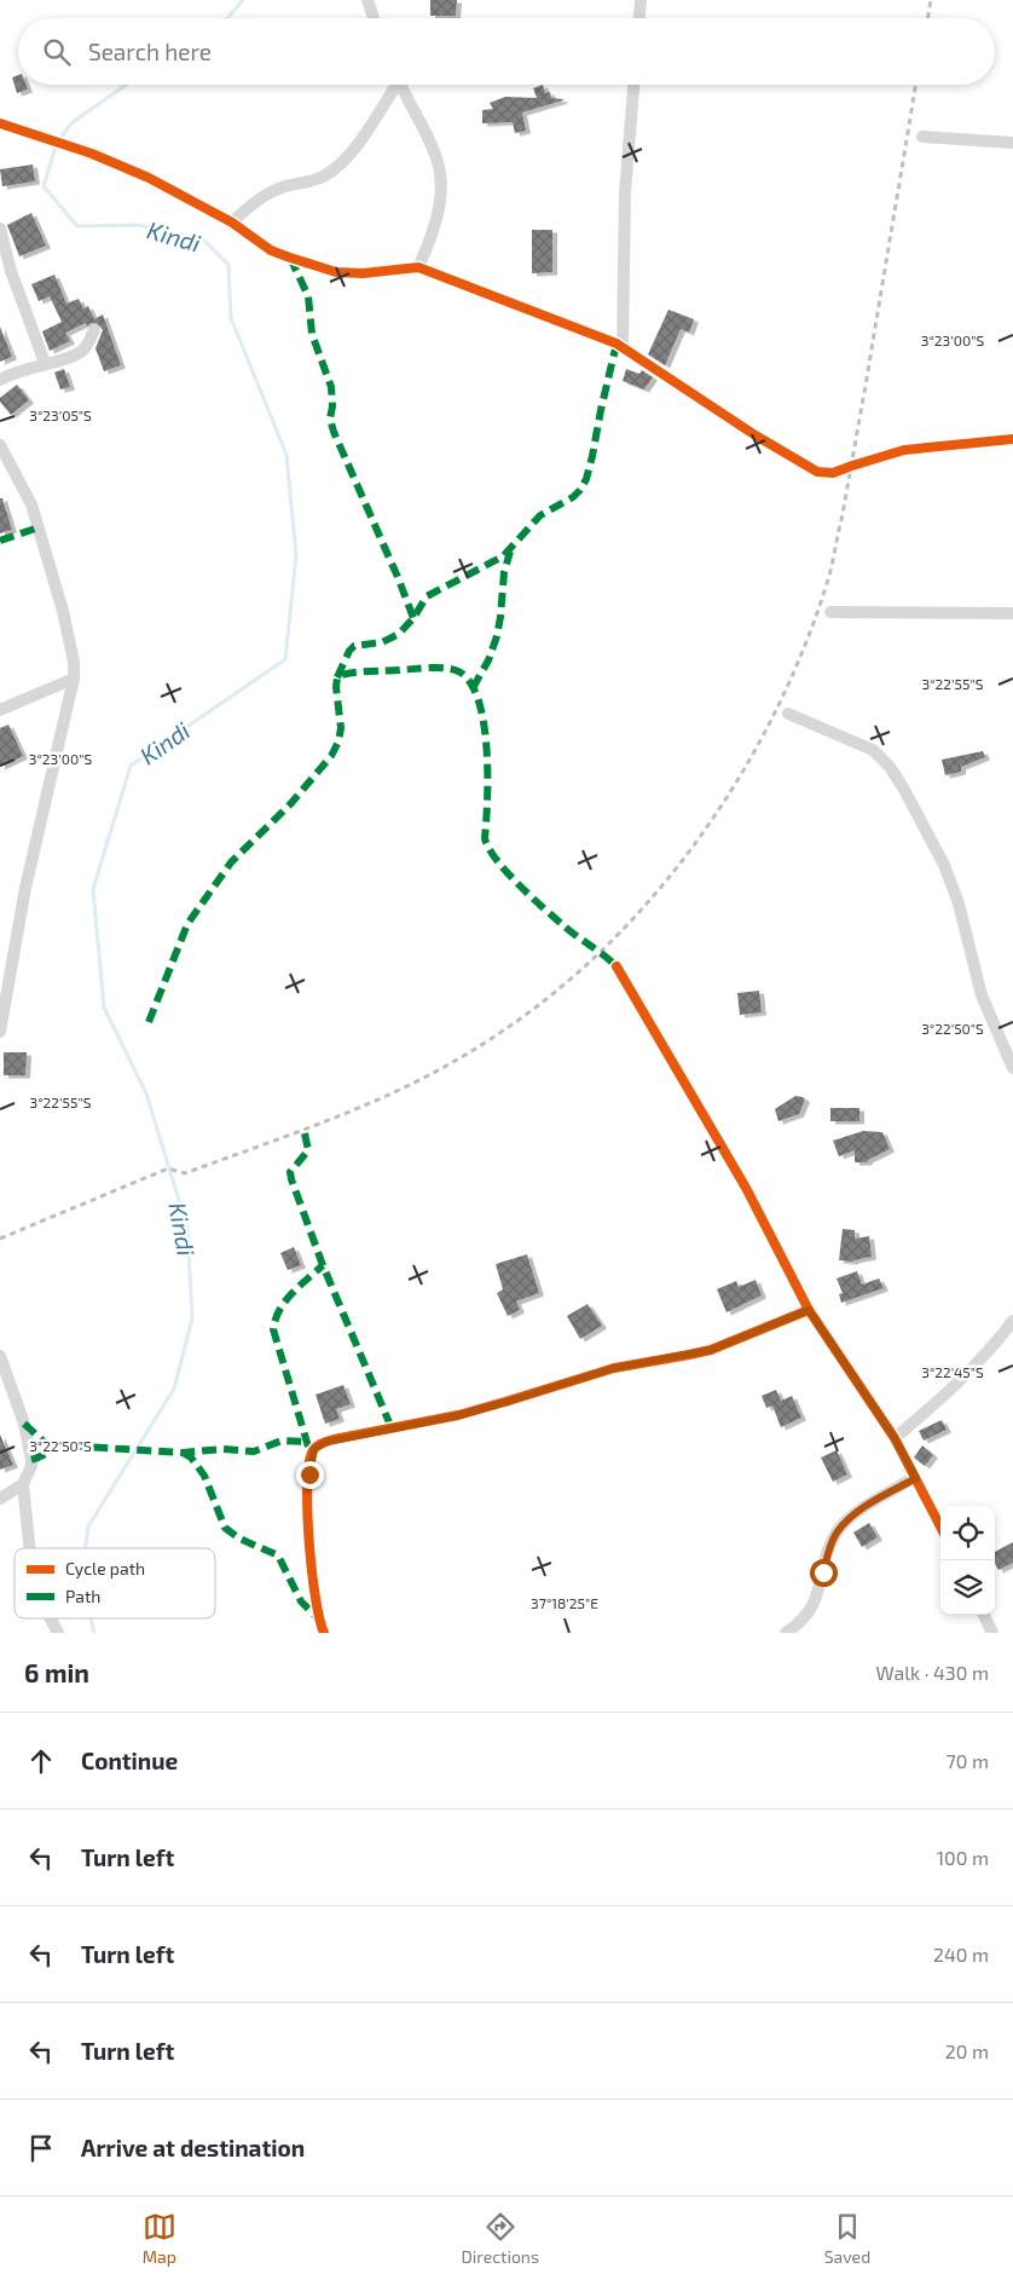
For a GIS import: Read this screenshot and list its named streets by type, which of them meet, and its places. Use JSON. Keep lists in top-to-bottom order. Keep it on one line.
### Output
{"water":["Kindi"],"legend":["Cycle path","Path"],"page":{"search":"Search here","heading":["6 min","Walk · 430 m"],"list":[["Continue","70 m"],["Turn left","100 m"],["Turn left","240 m"],["Turn left","20 m"],"Arrive at destination"],"nav":["Map","Directions","Saved"]},"coordinates":["3°23'00\"S","3°23'05\"S","3°22'55\"S","3°22'50\"S","3°22'45\"S","37°18'25\"E"]}
